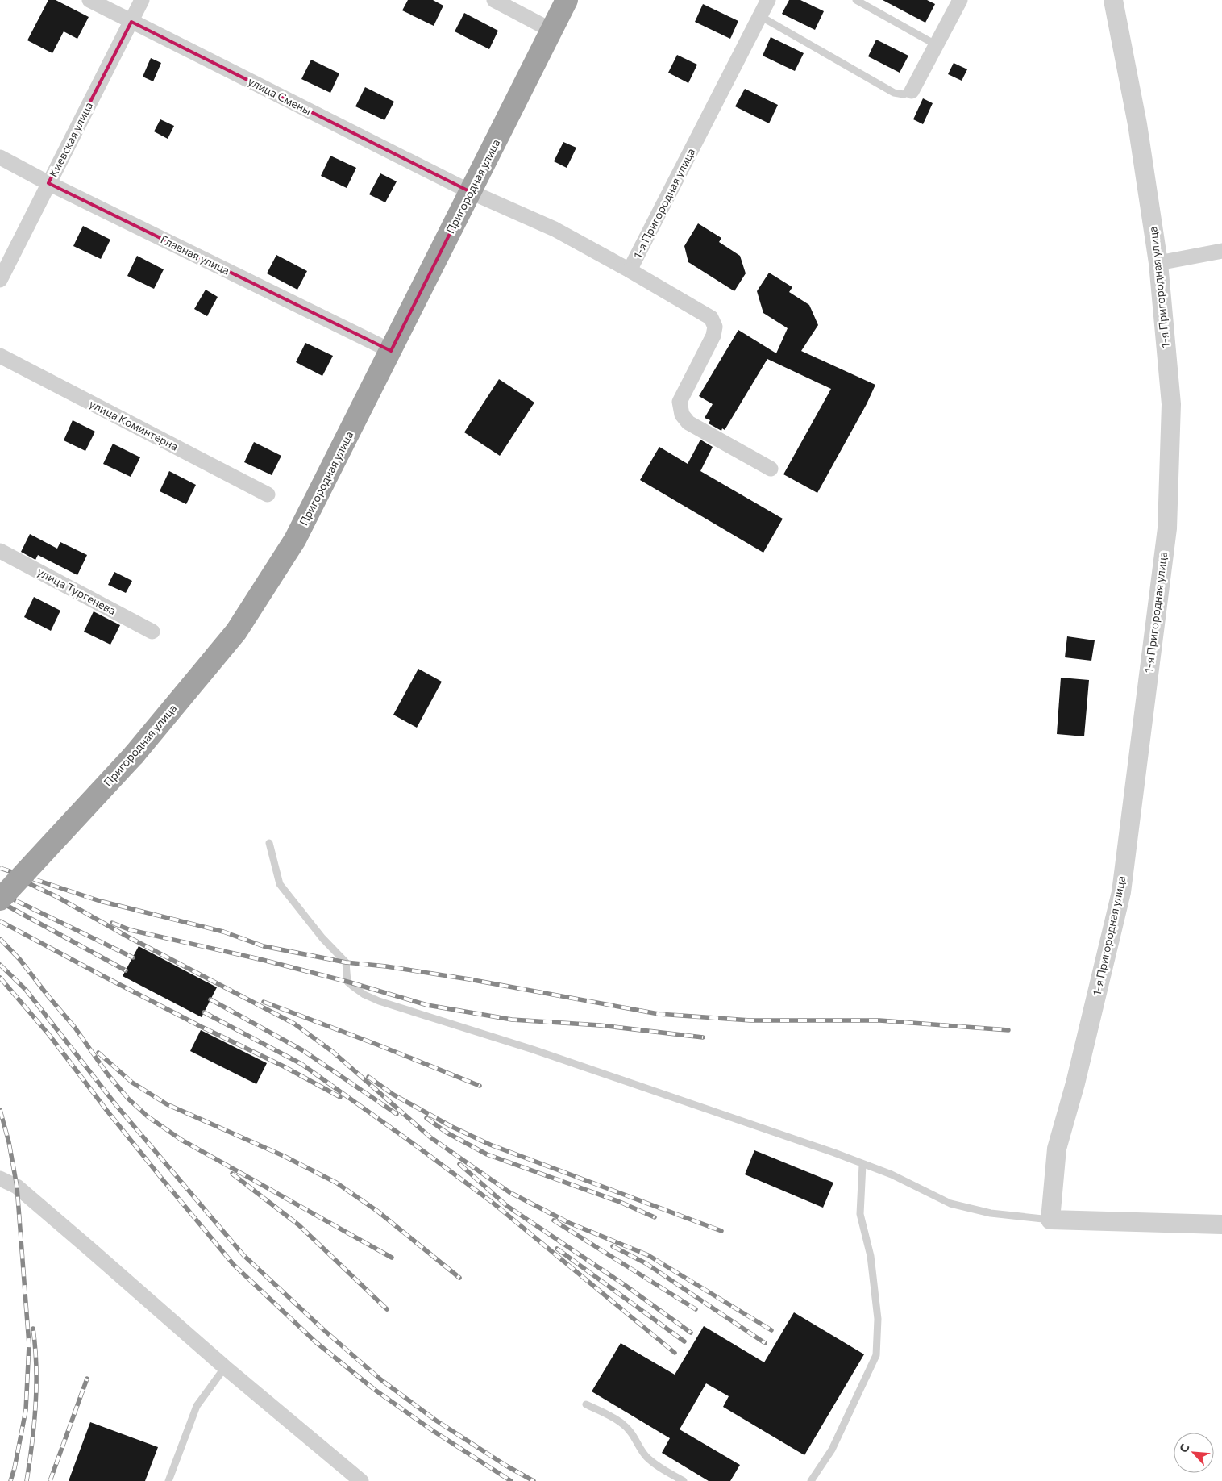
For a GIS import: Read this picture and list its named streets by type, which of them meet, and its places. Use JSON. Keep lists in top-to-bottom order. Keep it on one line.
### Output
{"streets":{"highway":["Пригородная улица"],"street":["улица Смены","Киевская улица","1-я Пригородная улица","Главная улица","улица Коминтерна","улица Тургенева"]},"crossings":[["улица Смены","Киевская улица"],["улица Смены","Пригородная улица"],["улица Смены","1-я Пригородная улица"],["Киевская улица","Главная улица"],["Пригородная улица","1-я Пригородная улица"],["Пригородная улица","Главная улица"]],"north":"top left"}
